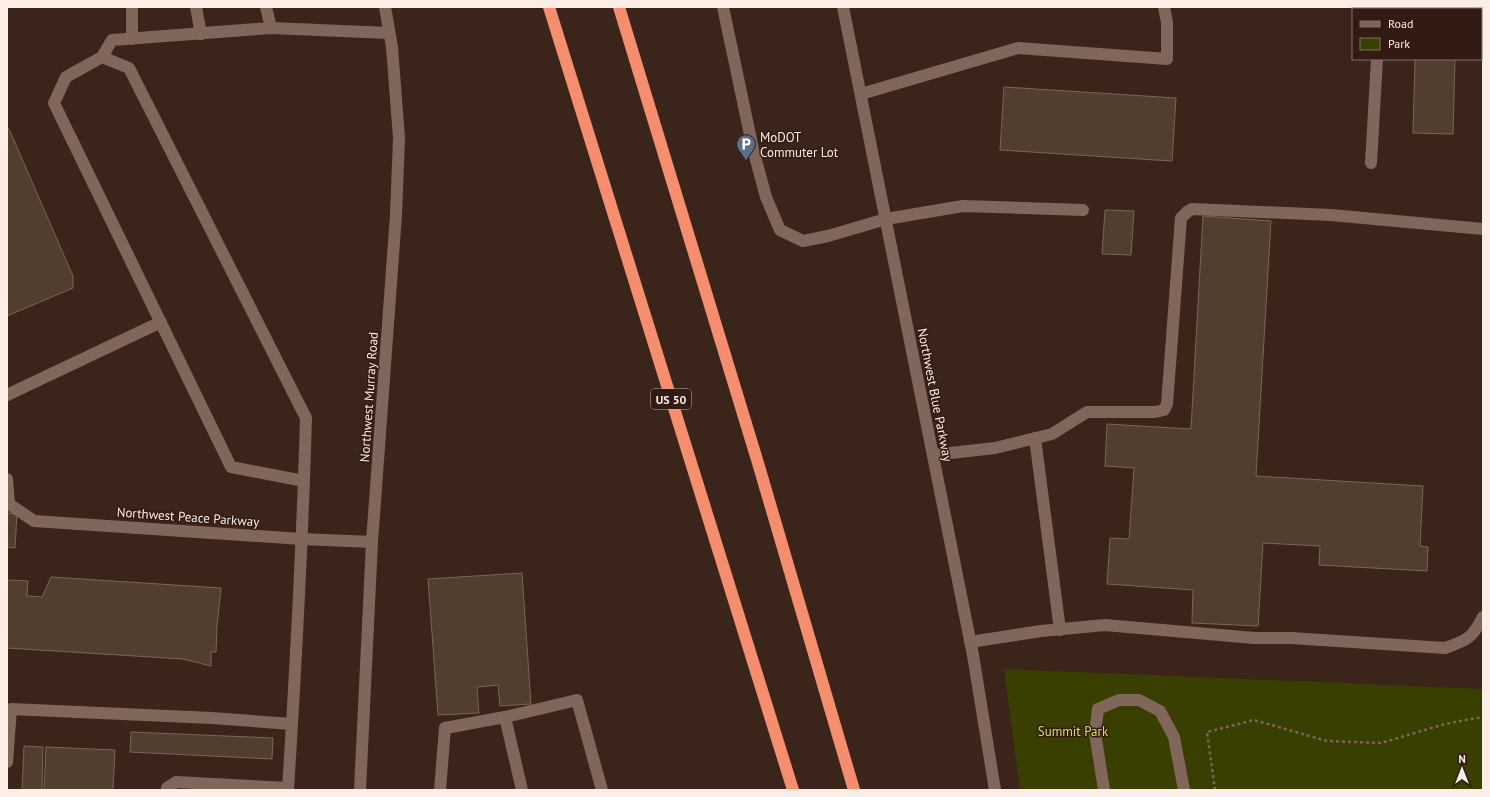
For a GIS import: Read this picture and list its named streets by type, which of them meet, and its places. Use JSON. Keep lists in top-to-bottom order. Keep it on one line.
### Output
{"streets":{"highway":["US 50"],"street":["Northwest Blue Parkway","Northwest Murray Road","Northwest Peace Parkway"]},"crossings":[["Northwest Murray Road","Northwest Peace Parkway"]],"parks":["Summit Park"],"places":{"parking":["MoDOT Commuter Lot"]},"legend":["Road","Park"],"north":"top"}
